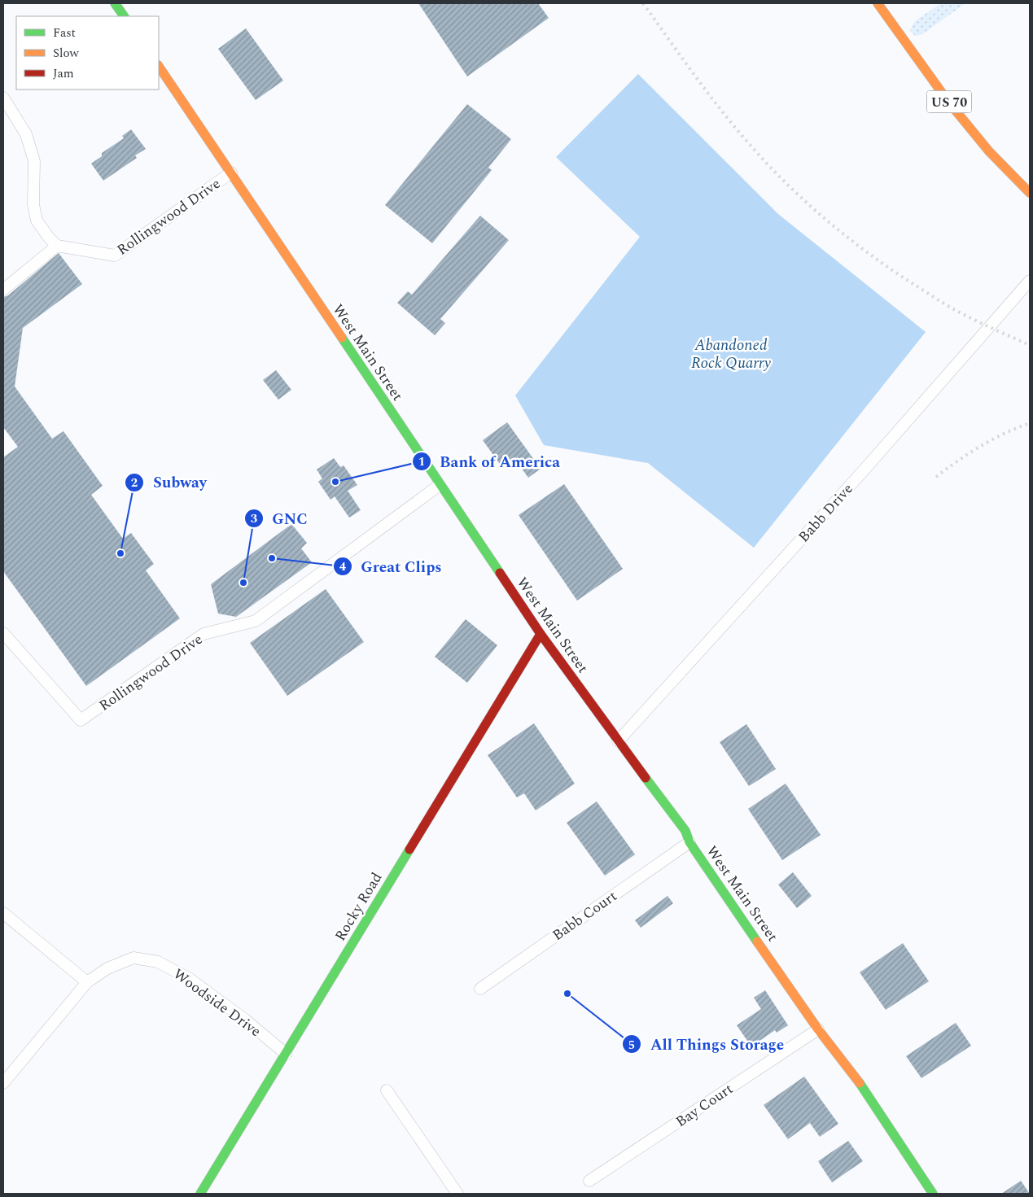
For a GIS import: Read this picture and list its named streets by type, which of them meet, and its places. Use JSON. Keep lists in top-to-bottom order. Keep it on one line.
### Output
{"streets":{"main road":["US 70","West Main Street","Rocky Road"],"street":["Rollingwood Drive","Babb Drive","Babb Court","Woodside Drive","Bay Court"]},"crossings":[["Rollingwood Drive","West Main Street"],["West Main Street","Babb Drive"],["West Main Street","Rocky Road"],["West Main Street","Babb Court"],["West Main Street","Bay Court"],["Rocky Road","Woodside Drive"]],"water":["Abandoned Rock Quarry"],"places":["Bank of America","Subway","Great Clips","GNC","All Things Storage"],"legend":["Fast","Slow","Jam"]}
